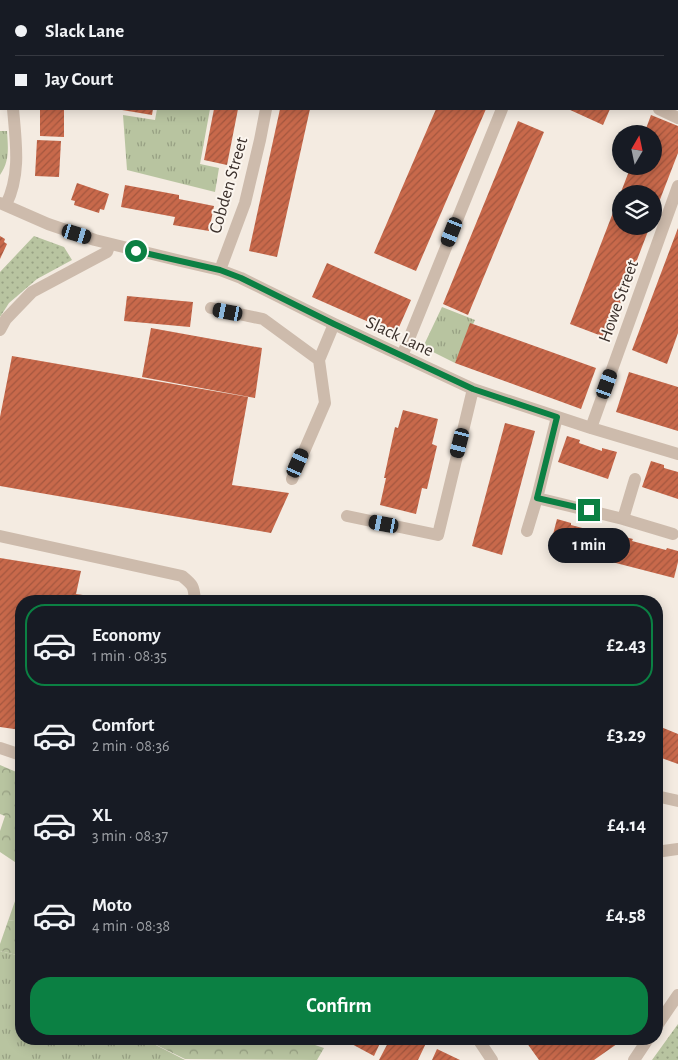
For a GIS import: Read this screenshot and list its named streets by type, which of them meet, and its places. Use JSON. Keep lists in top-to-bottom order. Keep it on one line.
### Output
{"streets":{"street":["Cobden Street","Howe Street","Slack Lane"]},"crossings":[["Cobden Street","Slack Lane"],["Howe Street","Slack Lane"]],"north":"top","page":{"banner":["Slack Lane","Jay Court"],"bubble":"1 min","list":[{"name":"Economy","note":"1 min · 08:35","value":"£2.43"},{"name":"Comfort","note":"2 min · 08:36","value":"£3.29"},{"name":"XL","note":"3 min · 08:37","value":"£4.14"},{"name":"Moto","note":"4 min · 08:38","value":"£4.58"}],"buttons":"Confirm"}}
